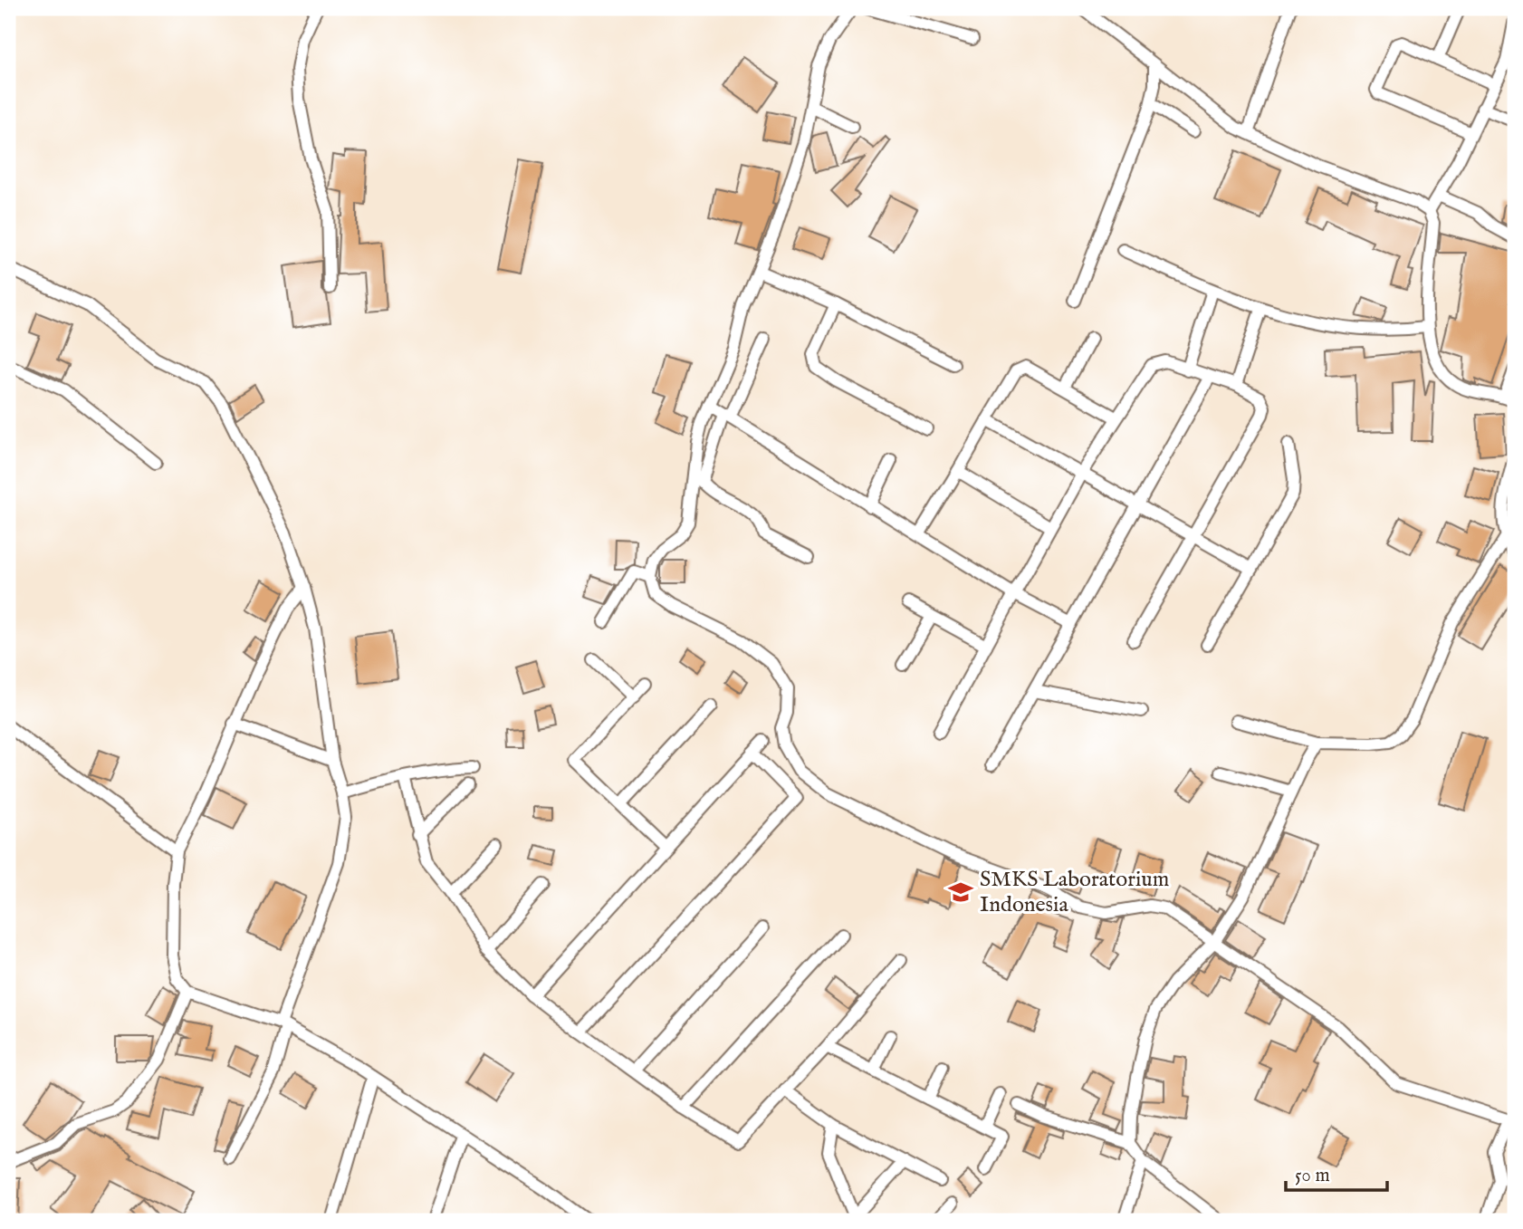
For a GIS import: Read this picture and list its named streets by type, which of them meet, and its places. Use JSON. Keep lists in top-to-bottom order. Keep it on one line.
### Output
{"places":{"school or university":["SMKS Laboratorium Indonesia"]},"scale_bar":"50 m"}
